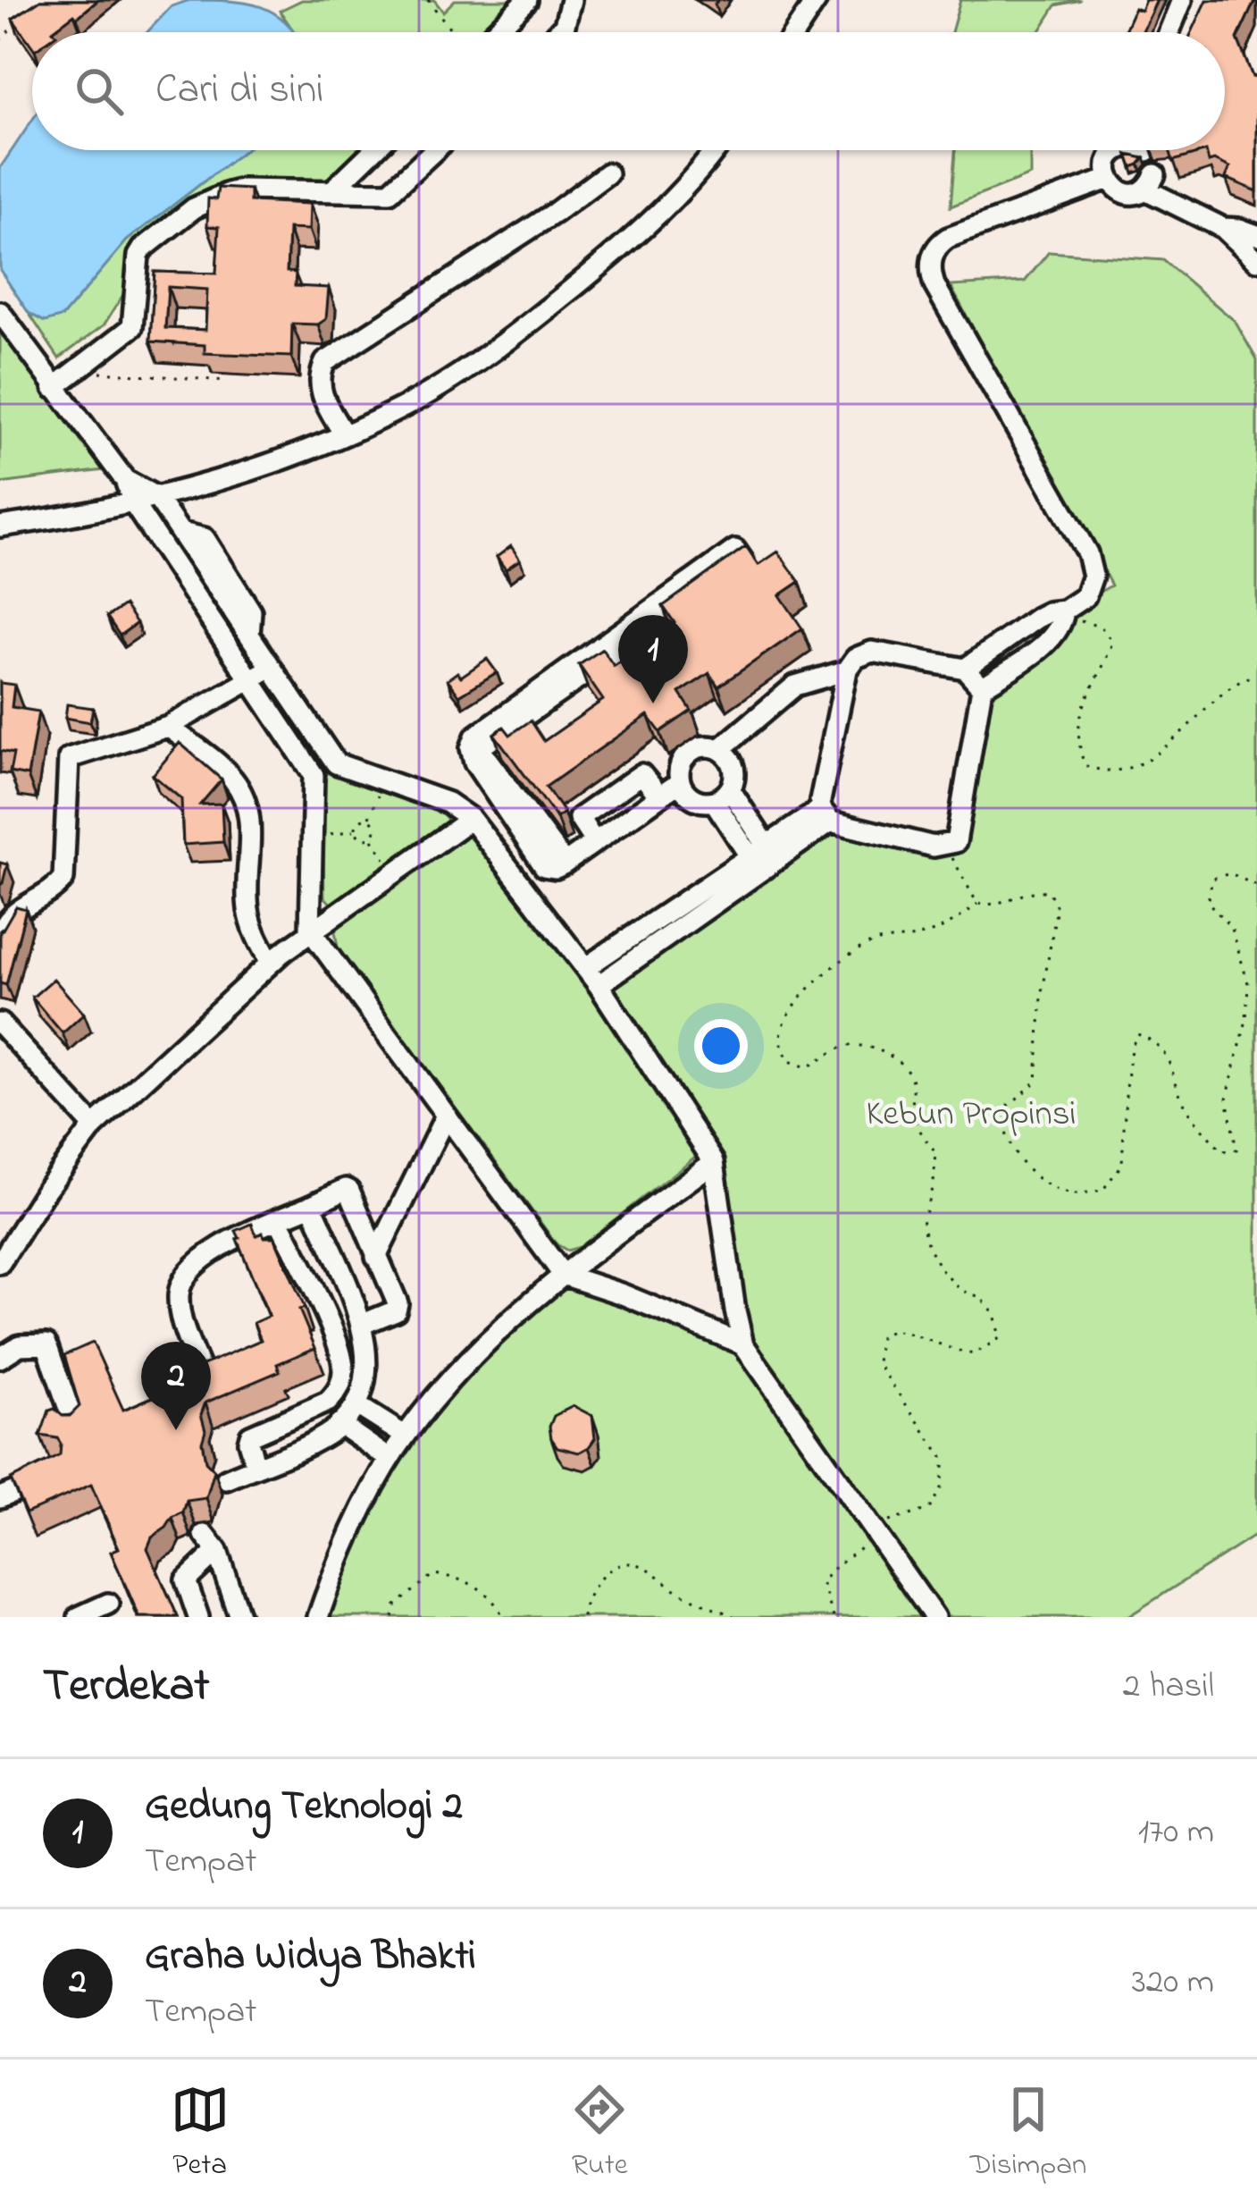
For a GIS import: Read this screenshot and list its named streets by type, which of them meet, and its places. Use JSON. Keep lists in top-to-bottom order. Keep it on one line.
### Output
{"parks":["Kebun Propinsi"],"page":{"search":"Cari di sini","pins":["1","2"],"heading":["Terdekat","2 hasil"],"list":[{"mark":"1","name":"Gedung Teknologi 2","note":"Tempat","value":"170 m"},{"mark":"2","name":"Graha Widya Bhakti","note":"Tempat","value":"320 m"}],"nav":["Peta","Rute","Disimpan"]}}
